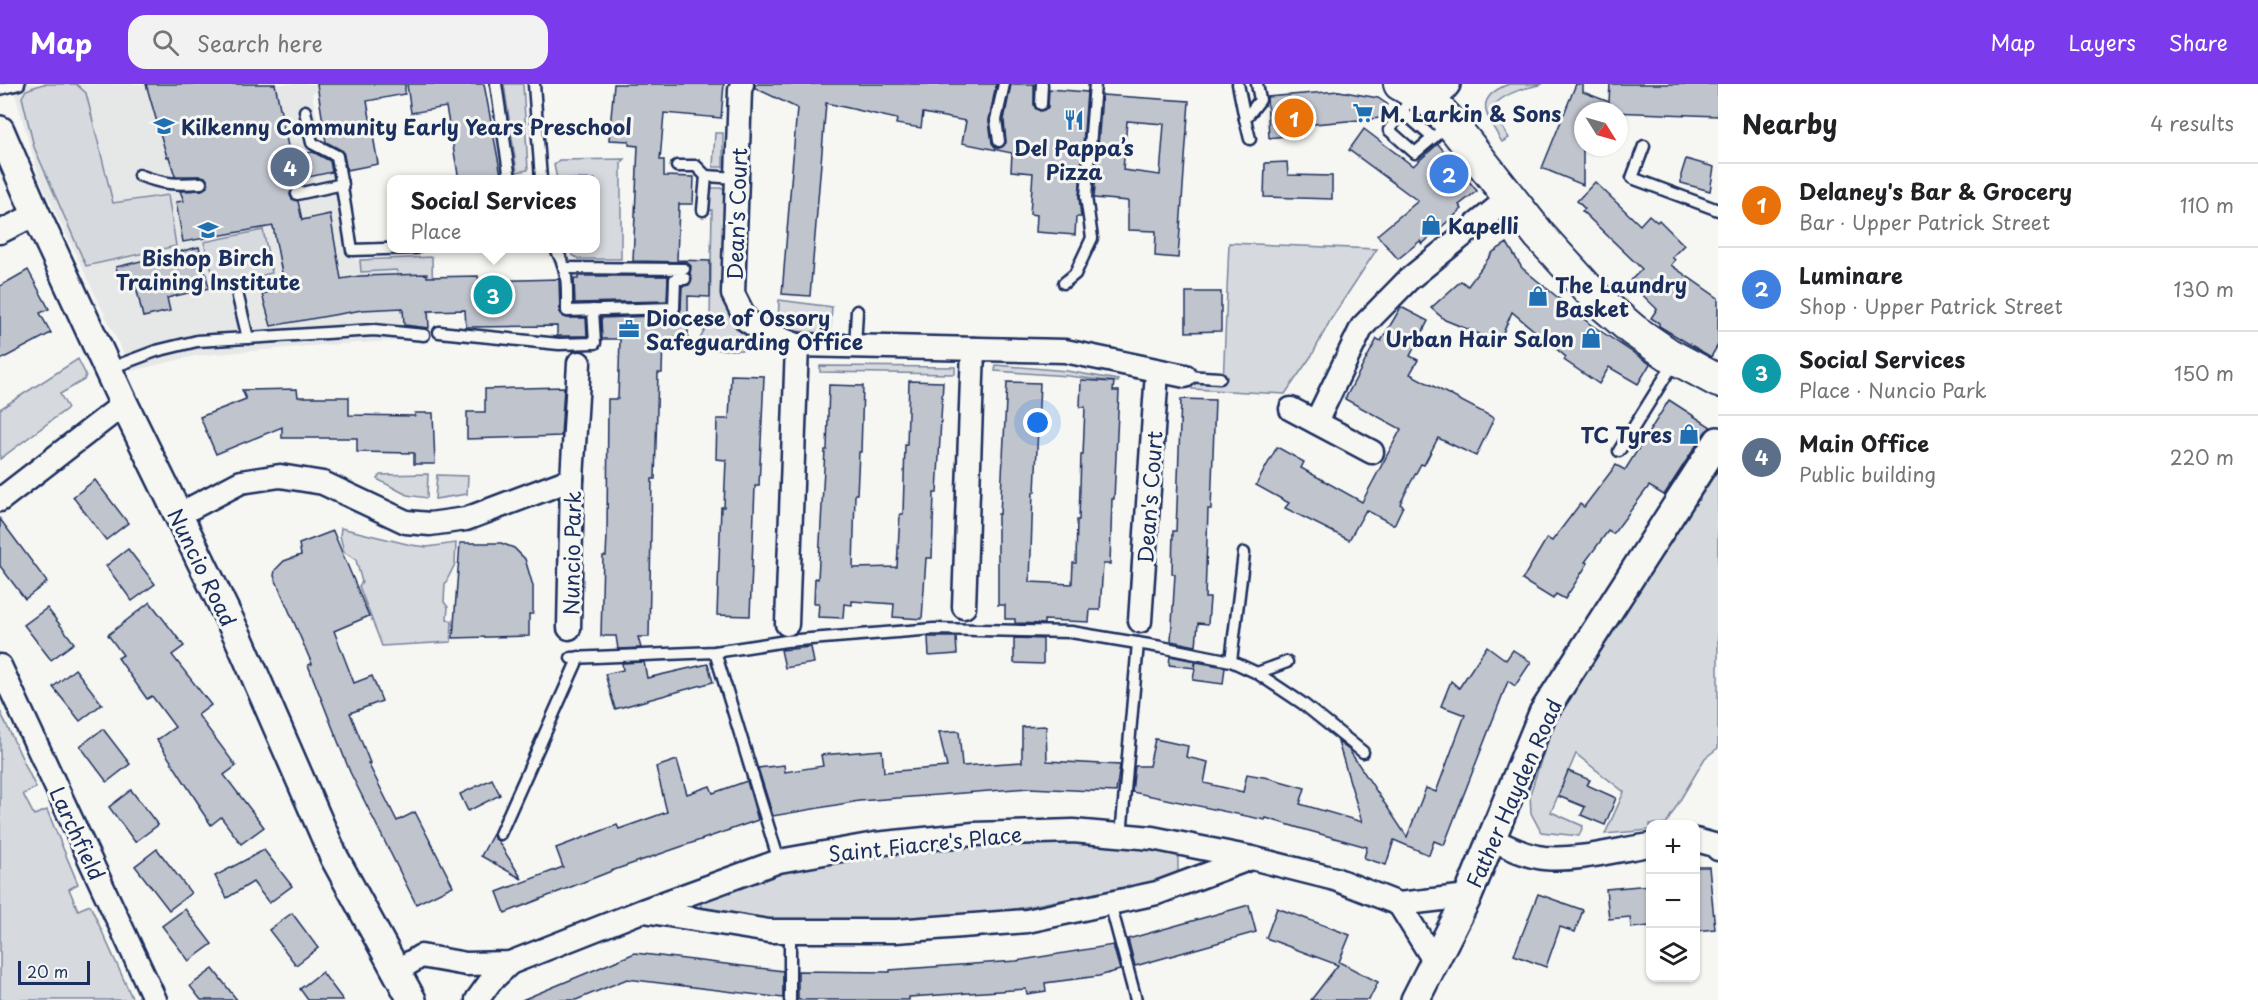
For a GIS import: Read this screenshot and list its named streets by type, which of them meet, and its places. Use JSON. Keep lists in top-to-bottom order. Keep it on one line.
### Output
{"streets":{"street":["Dean's Court","Nuncio Park","Nuncio Road","Father Hayden Road","Larchfield","Saint Fiacre's Place"]},"crossings":[["Nuncio Park","Nuncio Road"],["Nuncio Road","Saint Fiacre's Place"],["Father Hayden Road","Saint Fiacre's Place"]],"places":{"supermarket":["M. Larkin & Sons"],"restaurant":["Del Pappa’s Pizza"],"school or university":["Kilkenny Community Early Years Preschool","Bishop Birch Training Institute"],"shop":["Kapelli","The Laundry Basket","Urban Hair Salon","TC Tyres"],"office":["Diocese of Ossory Safeguarding Office"]},"scale_bar":"20 m","north":"bottom right","page":{"header":"Map","search":"Search here","nav":["Map","Layers","Share"],"heading":["Nearby","4 results"],"pins":["1","4","2","3"],"list":[{"mark":"1","name":"Delaney's Bar & Grocery","note":"Bar · Upper Patrick Street","value":"110 m"},{"mark":"2","name":"Luminare","note":"Shop · Upper Patrick Street","value":"130 m"},{"mark":"3","name":"Social Services","note":"Place · Nuncio Park","value":"150 m"},{"mark":"4","name":"Main Office","note":"Public building","value":"220 m"}],"popup":["Social Services","Place"],"map_buttons":["+","−"],"scale":"20 m"}}
